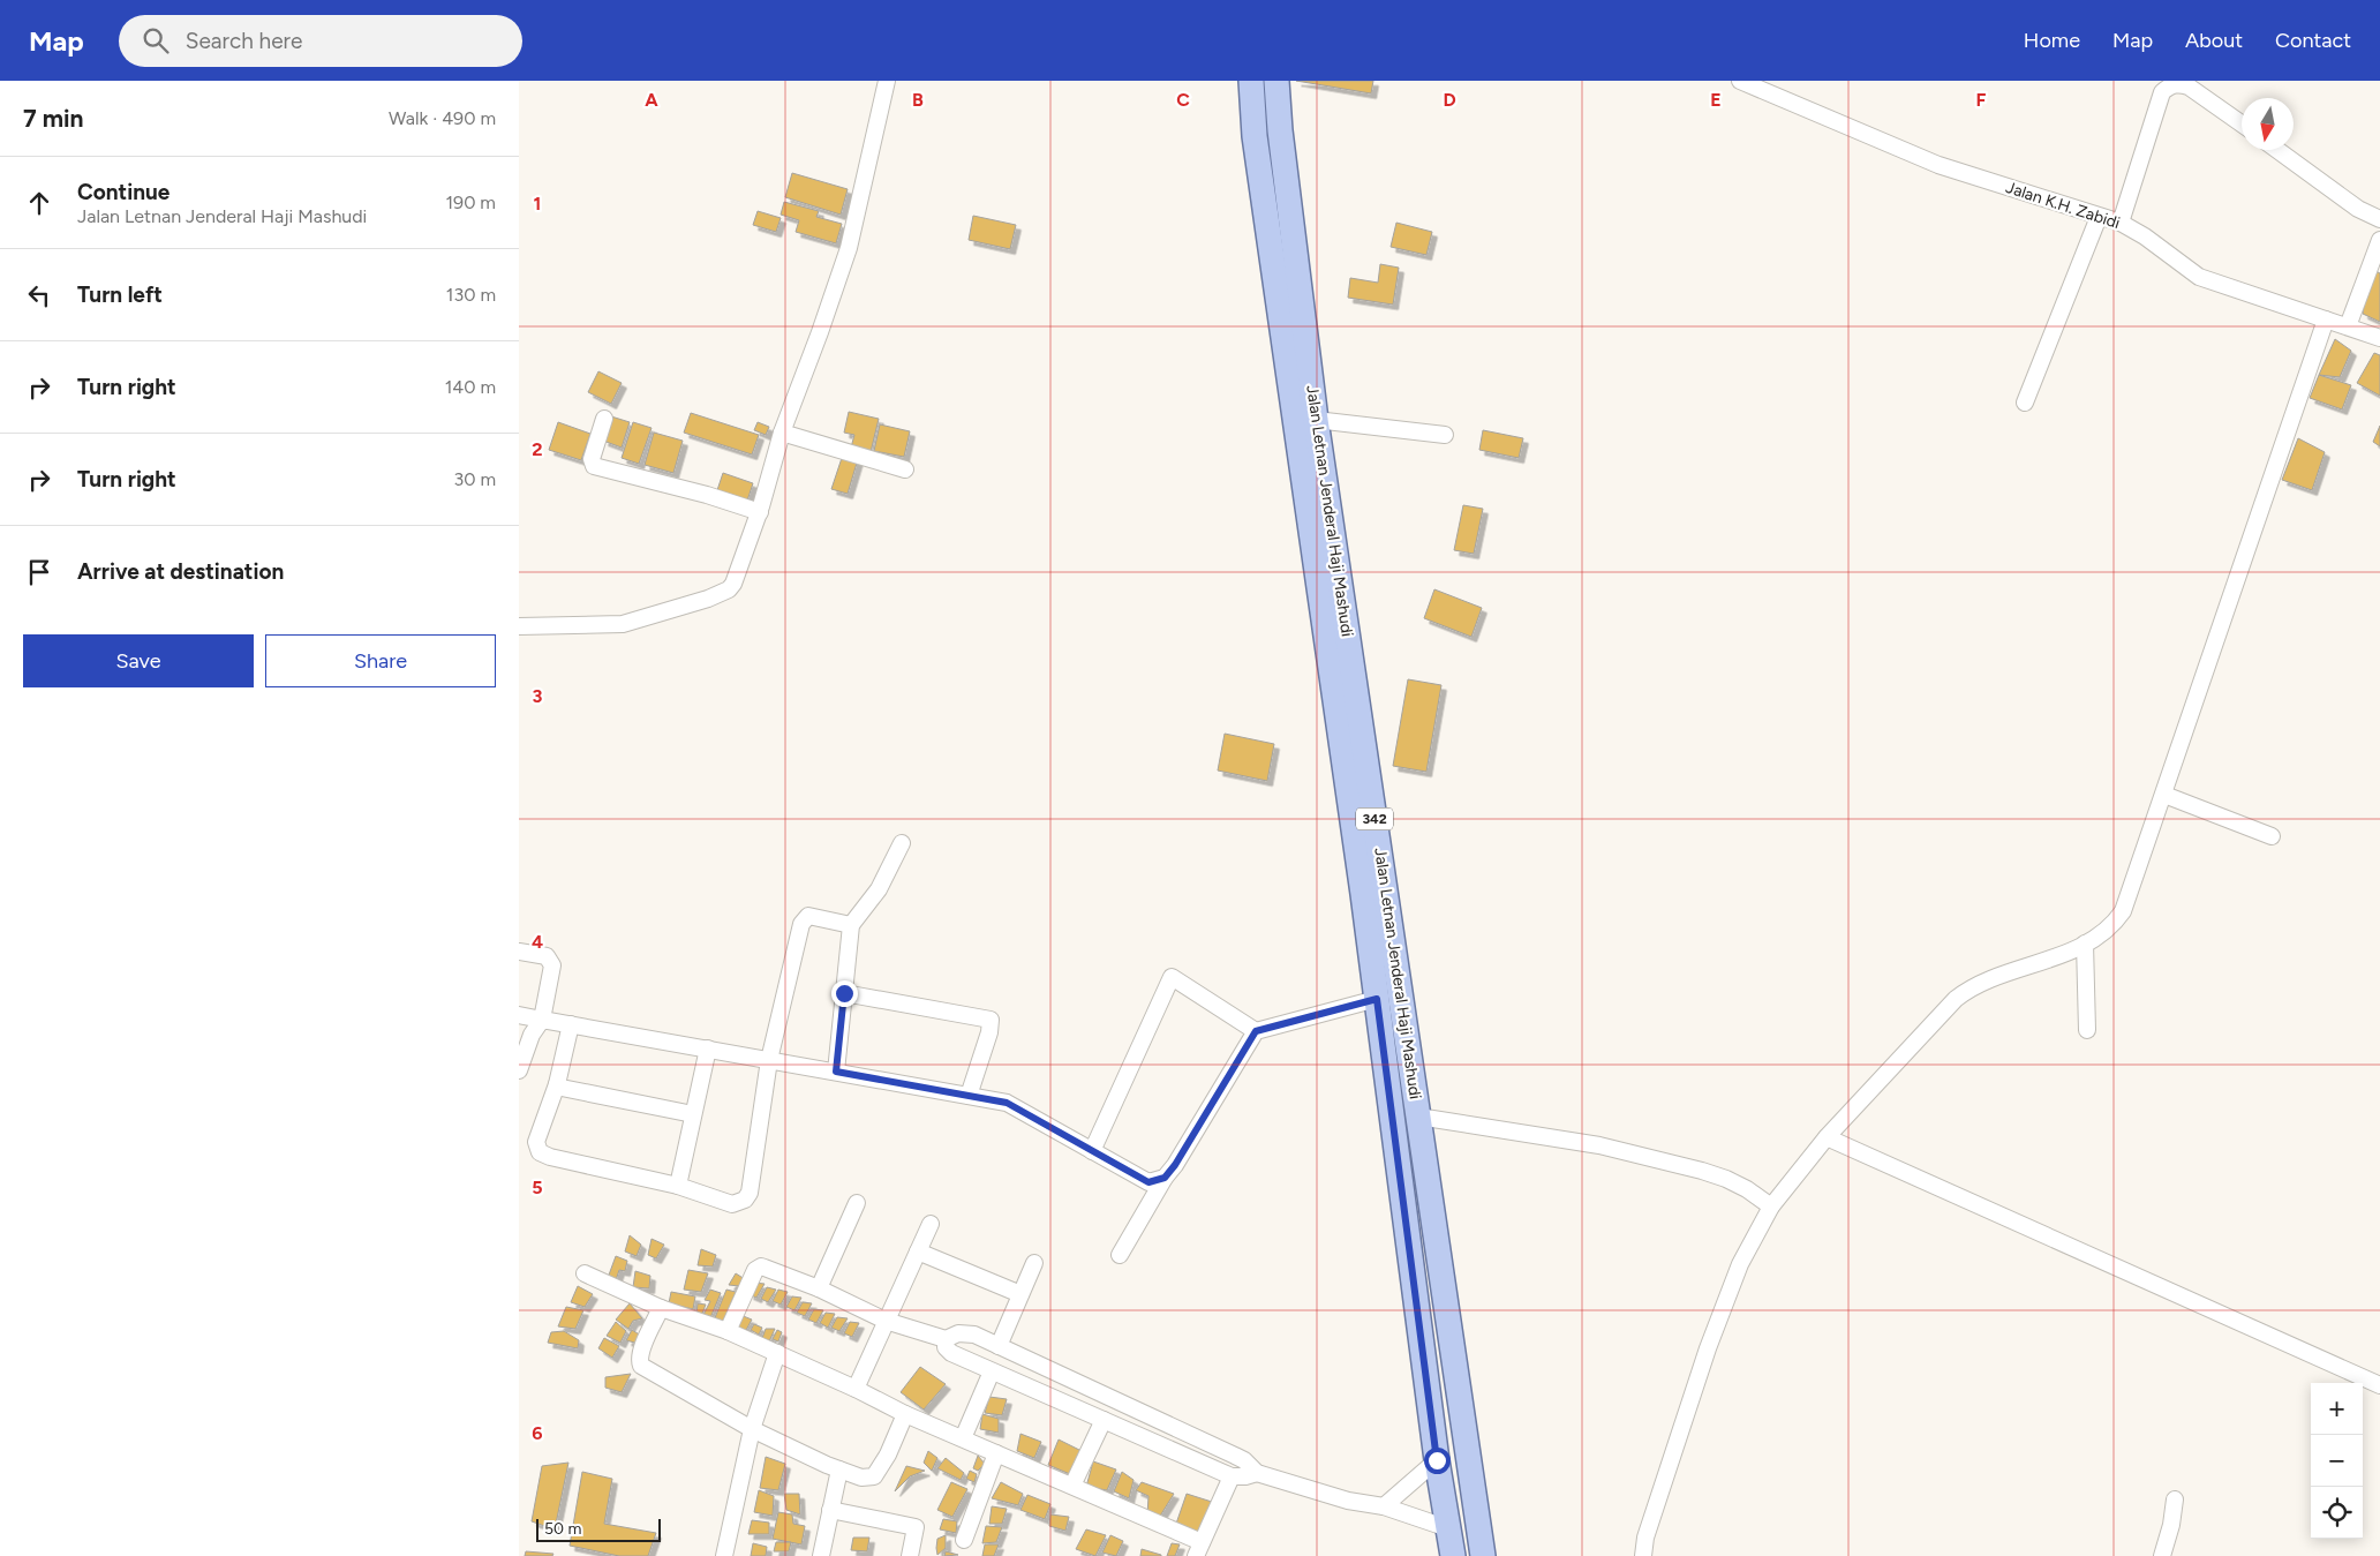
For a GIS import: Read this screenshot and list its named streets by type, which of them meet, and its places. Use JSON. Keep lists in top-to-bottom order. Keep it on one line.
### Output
{"streets":{"main road":["Jalan Letnan Jenderal Haji Mashudi","342"],"street":["Jalan K.H. Zabidi"]},"scale_bar":"50 m","north":"bottom","page":{"header":"Map","search":"Search here","nav":["Home","Map","About","Contact"],"heading":["7 min","Walk · 490 m"],"list":[["Continue","Jalan Letnan Jenderal Haji Mashudi","190 m"],["Turn left","130 m"],["Turn right","140 m"],["Turn right","30 m"],"Arrive at destination"],"buttons":["Save","Share"],"map_buttons":["+","−"],"scale":"50 m"},"grid":{"columns":["A","B","C","D","E","F"],"rows":["1","2","3","4","5","6"]}}
